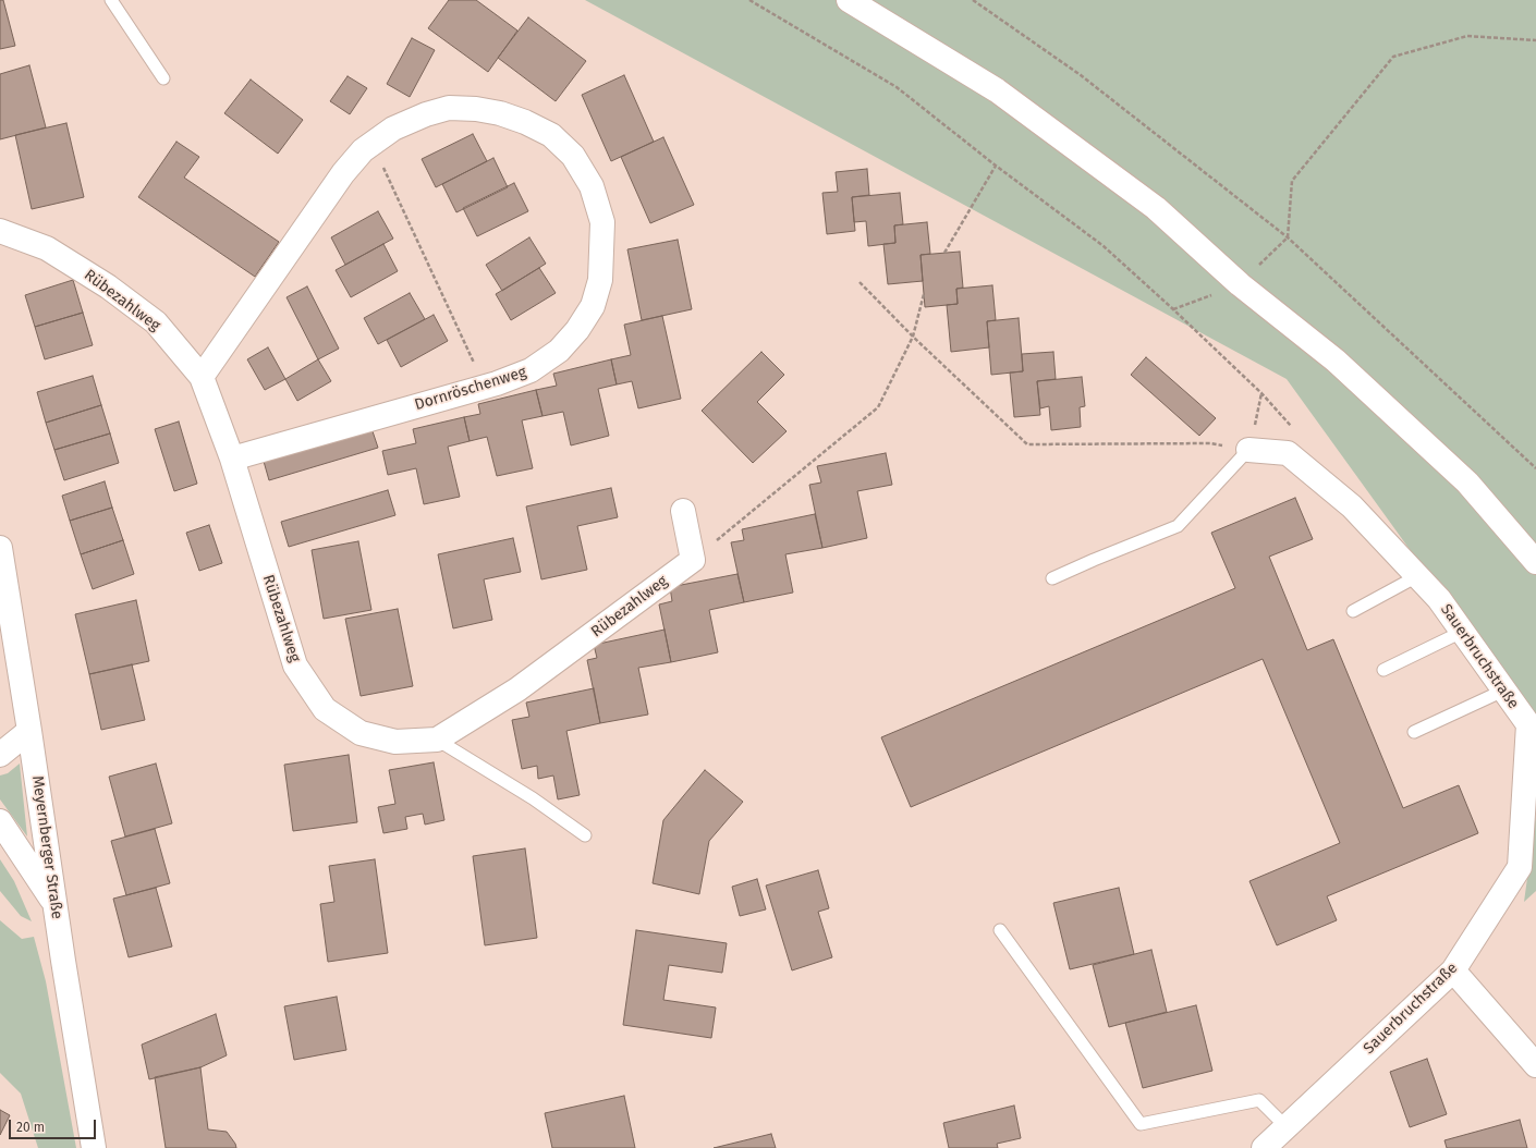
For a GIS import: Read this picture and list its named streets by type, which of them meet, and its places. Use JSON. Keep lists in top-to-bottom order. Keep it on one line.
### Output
{"streets":{"street":["Rübezahlweg","Dornröschenweg","Sauerbruchstraße","Meyernberger Straße"]},"crossings":[["Rübezahlweg","Dornröschenweg"]],"scale_bar":"20 m"}
